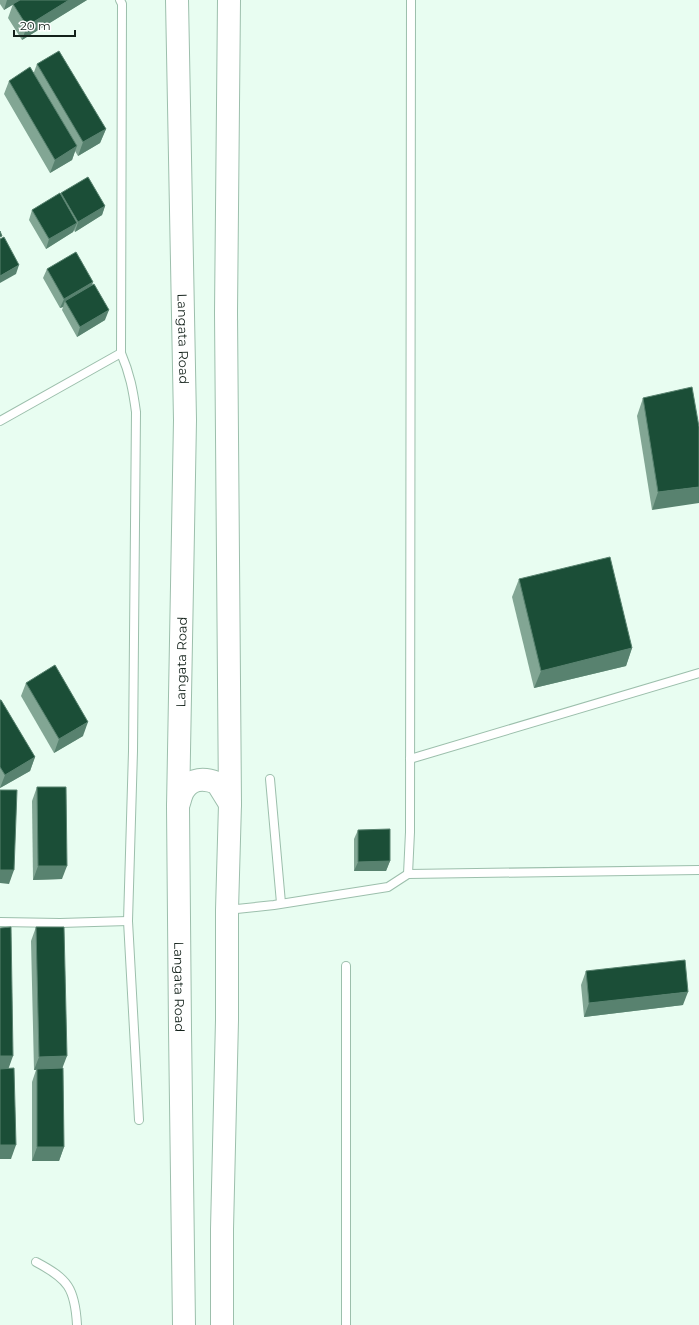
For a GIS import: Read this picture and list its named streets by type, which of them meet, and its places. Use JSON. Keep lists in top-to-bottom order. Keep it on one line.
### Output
{"streets":{"main road":["Langata Road"]},"scale_bar":"20 m"}
